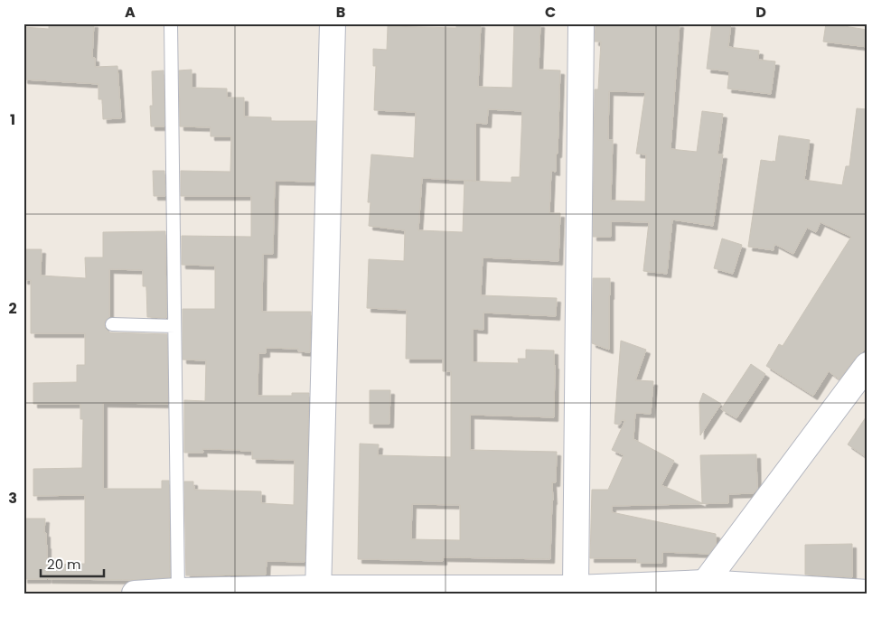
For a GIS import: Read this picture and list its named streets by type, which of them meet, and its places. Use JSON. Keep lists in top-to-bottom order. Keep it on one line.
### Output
{"scale_bar":"20 m","grid":{"columns":["A","B","C","D"],"rows":["1","2","3"]}}
